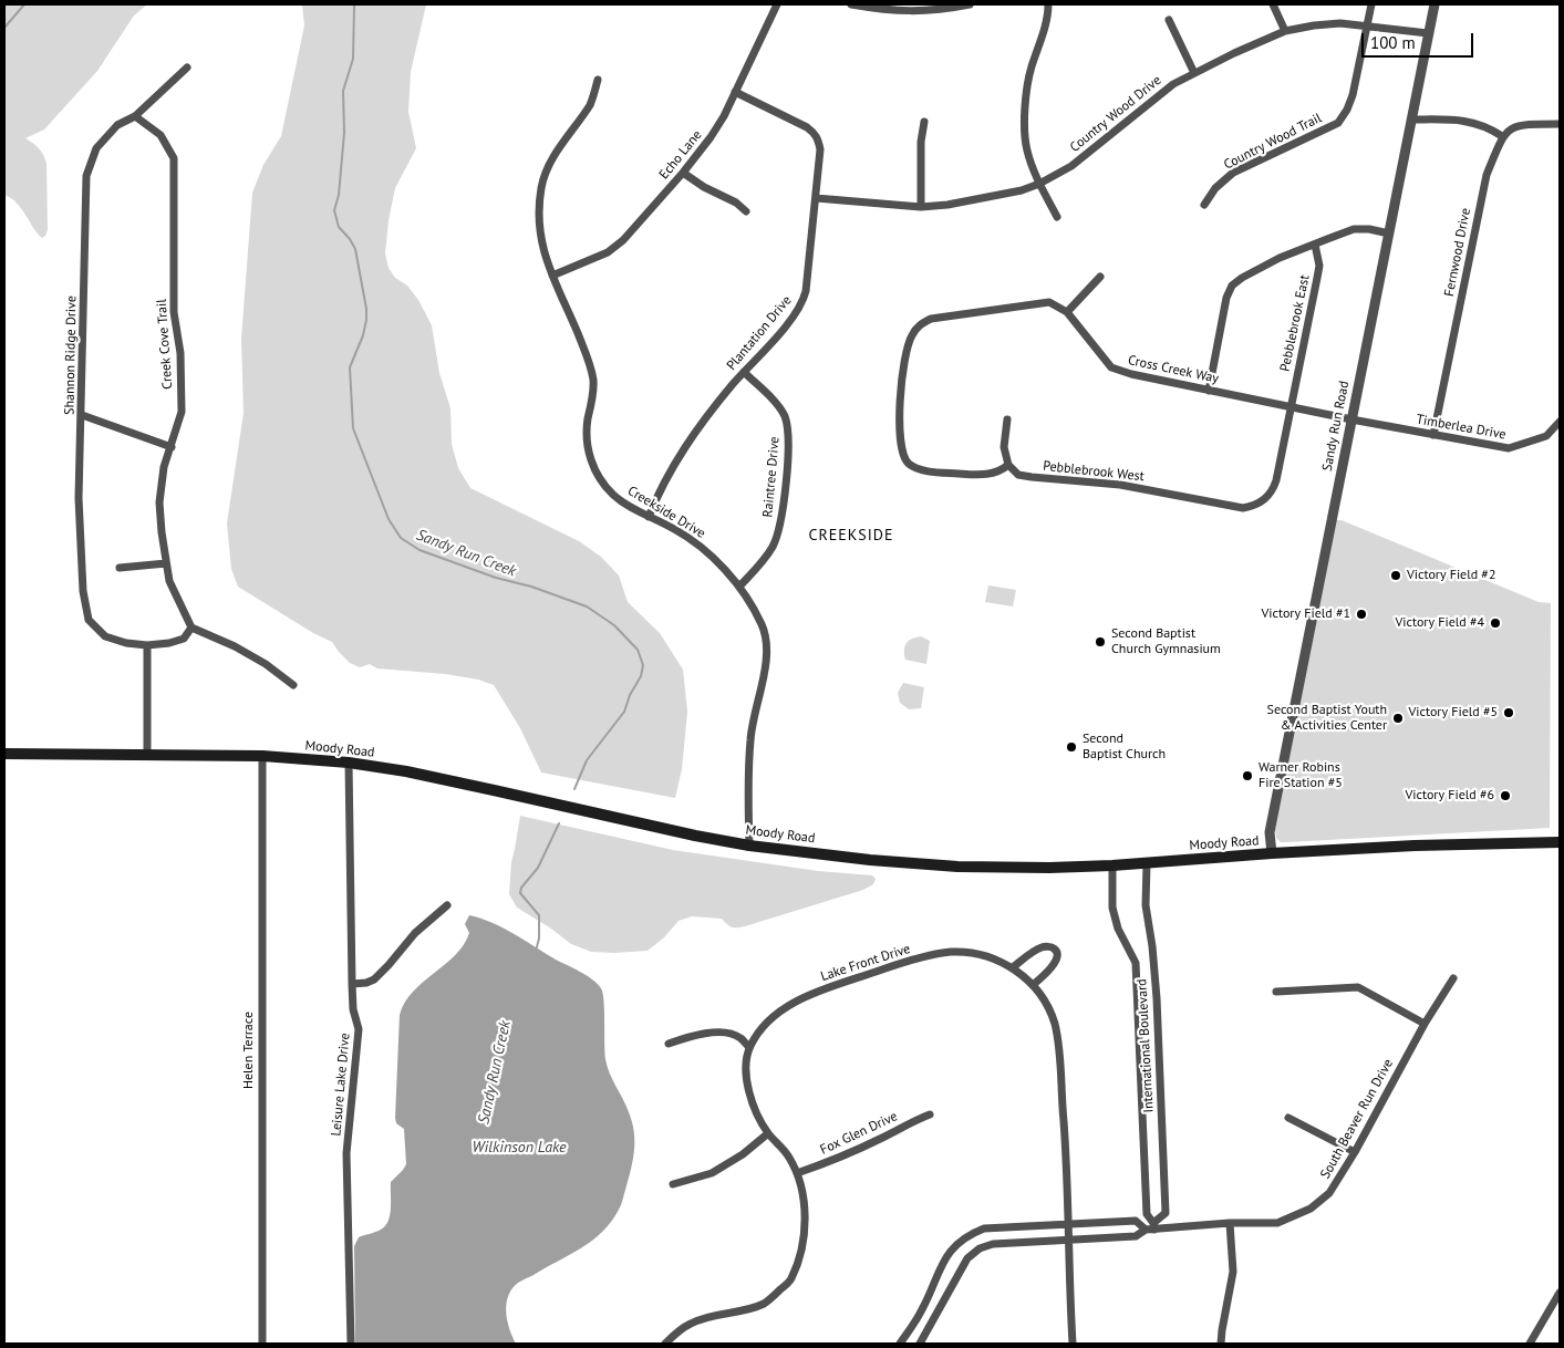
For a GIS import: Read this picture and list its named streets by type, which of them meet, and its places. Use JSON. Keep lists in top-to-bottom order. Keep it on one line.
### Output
{"streets":{"main road":["Moody Road"],"street":["Country Wood Drive","Country Wood Trail","Echo Lane","Fernwood Drive","Pebblebrook East","Plantation Drive","Creek Cove Trail","Shannon Ridge Drive","Cross Creek Way","Sandy Run Road","Timberlea Drive","Pebblebrook West","Raintree Drive","Creekside Drive","Lake Front Drive","International Boulevard","Helen Terrace","Leisure Lake Drive","South Beaver Run Drive","Fox Glen Drive"]},"crossings":[["Country Wood Drive","Country Wood Trail"],["Country Wood Drive","Plantation Drive"],["Country Wood Drive","Sandy Run Road"],["Echo Lane","Plantation Drive"],["Echo Lane","Creekside Drive"],["Fernwood Drive","Timberlea Drive"],["Pebblebrook East","Cross Creek Way"],["Pebblebrook East","Sandy Run Road"],["Pebblebrook East","Pebblebrook West"],["Plantation Drive","Raintree Drive"],["Plantation Drive","Creekside Drive"],["Creek Cove Trail","Shannon Ridge Drive"],["Cross Creek Way","Sandy Run Road"],["Cross Creek Way","Timberlea Drive"],["Cross Creek Way","Pebblebrook West"],["Sandy Run Road","Timberlea Drive"],["Sandy Run Road","Moody Road"],["Raintree Drive","Creekside Drive"],["Creekside Drive","Moody Road"],["Moody Road","International Boulevard"],["Moody Road","Helen Terrace"],["Moody Road","Leisure Lake Drive"],["Lake Front Drive","South Beaver Run Drive"],["Lake Front Drive","Fox Glen Drive"],["International Boulevard","South Beaver Run Drive"]],"districts":["CREEKSIDE"],"water":["Sandy Run Creek","Wilkinson Lake"],"places":["Victory Field #2","Victory Field #1","Victory Field #4","Second Baptist Church Gymnasium","Victory Field #5","Second Baptist Youth & Activities Center","Second Baptist Church","Warner Robins Fire Station #5","Victory Field #6"],"scale_bar":"100 m"}
